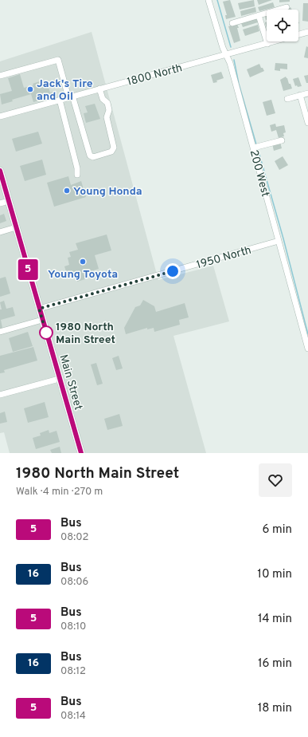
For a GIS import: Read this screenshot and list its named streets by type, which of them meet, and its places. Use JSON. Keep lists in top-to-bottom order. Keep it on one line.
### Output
{"streets":{"main road":["Main Street"],"street":["1800 North","200 West","1950 North"]},"crossings":[["1800 North","200 West"],["200 West","1950 North"],["1950 North","Main Street"]],"places":["Jack's Tire and Oil","Young Honda","Young Toyota","1980 North Main Street"],"lines":["bus line 5"],"page":{"on_map":"5","heading":["1980 North Main Street","Walk · 4 min · 270 m"],"list":[{"mark":"5","name":"Bus","note":"08:02","value":"6 min"},{"mark":"16","name":"Bus","note":"08:06","value":"10 min"},{"mark":"5","name":"Bus","note":"08:10","value":"14 min"},{"mark":"16","name":"Bus","note":"08:12","value":"16 min"},{"mark":"5","name":"Bus","note":"08:14","value":"18 min"}]}}
